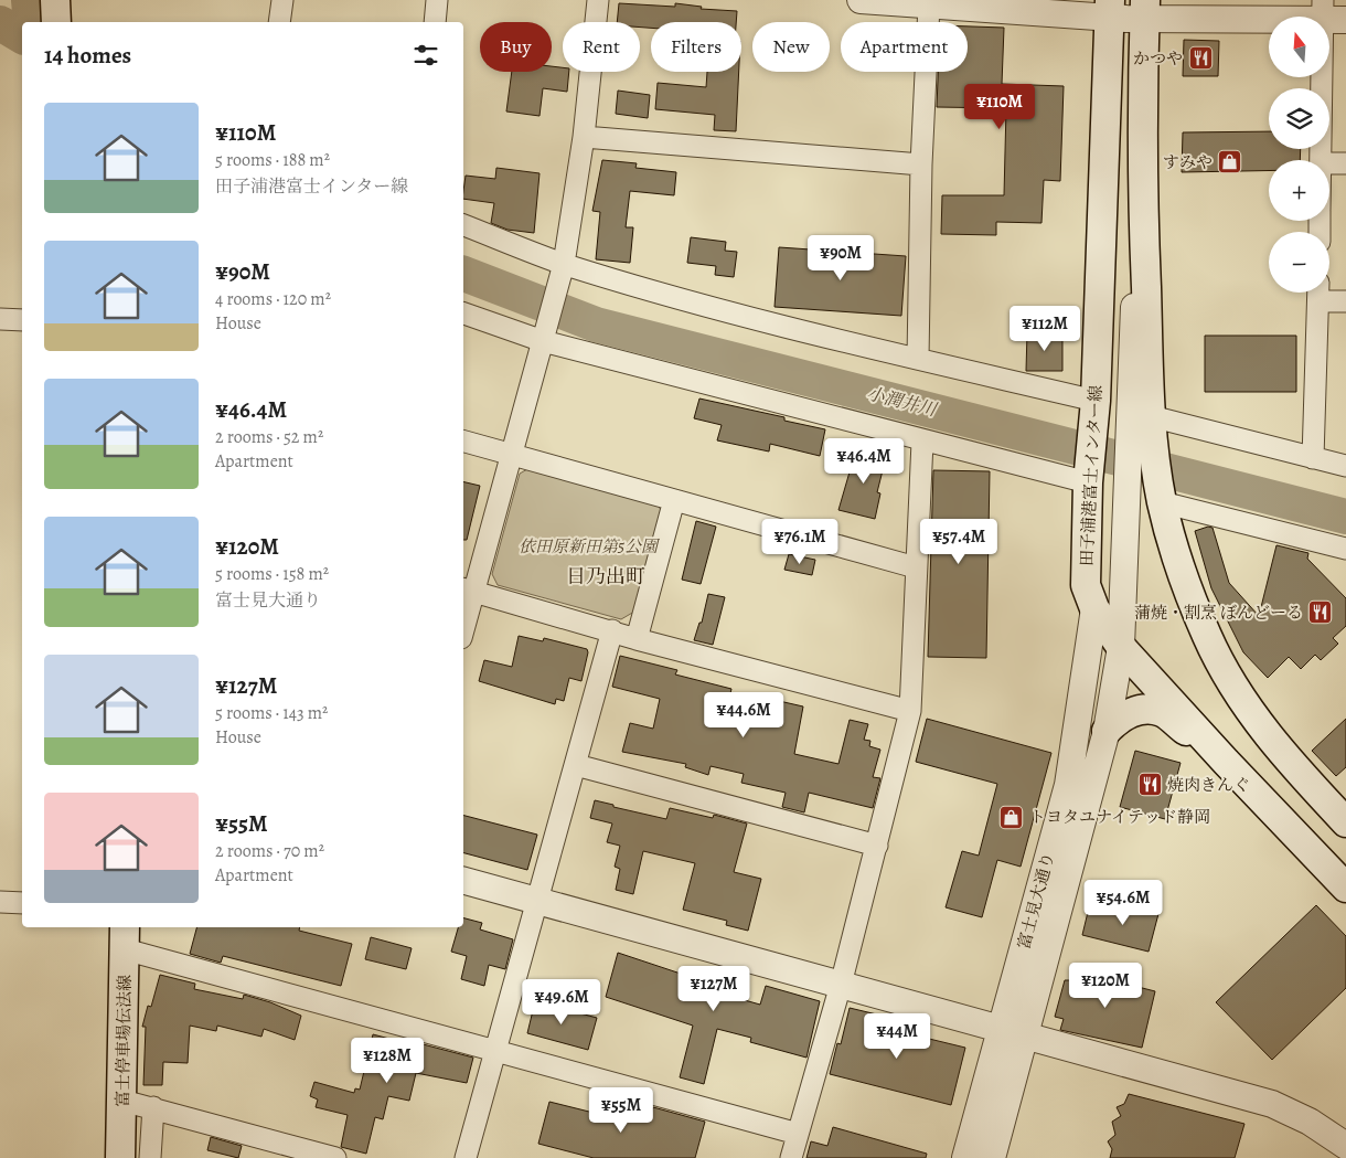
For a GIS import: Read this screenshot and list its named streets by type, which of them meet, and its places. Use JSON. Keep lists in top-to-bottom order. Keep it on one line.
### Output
{"streets":{"main road":["田子浦港富士インター線","富士停車場伝法線"],"street":["富士見大通り"]},"crossings":[["田子浦港富士インター線","富士見大通り"]],"districts":["日乃出町"],"water":["小潤井川"],"parks":["依田原新田第5公園"],"places":{"restaurant":["かつや","蒲焼・割烹 ぼんどーる","焼肉きんぐ"],"shop":["すみや","トヨタユナイテッド静岡"]},"north":"top","page":{"map_buttons":["+","−"],"chip":["Buy","Rent","Filters","New","Apartment"],"heading":"14 homes","price":["¥110M","¥90M","¥112M","¥46.4M","¥76.1M","¥57.4M","¥44.6M","¥54.6M","¥120M","¥127M","¥49.6M","¥44M","¥128M","¥55M"],"list":[{"name":"¥110M","note":"5 rooms · 188 m² · 田子浦港富士インター線"},{"name":"¥90M","note":"4 rooms · 120 m² · House"},{"name":"¥46.4M","note":"2 rooms · 52 m² · Apartment"},{"name":"¥120M","note":"5 rooms · 158 m² · 富士見大通り"},{"name":"¥127M","note":"5 rooms · 143 m² · House"},{"name":"¥55M","note":"2 rooms · 70 m² · Apartment"}]}}
